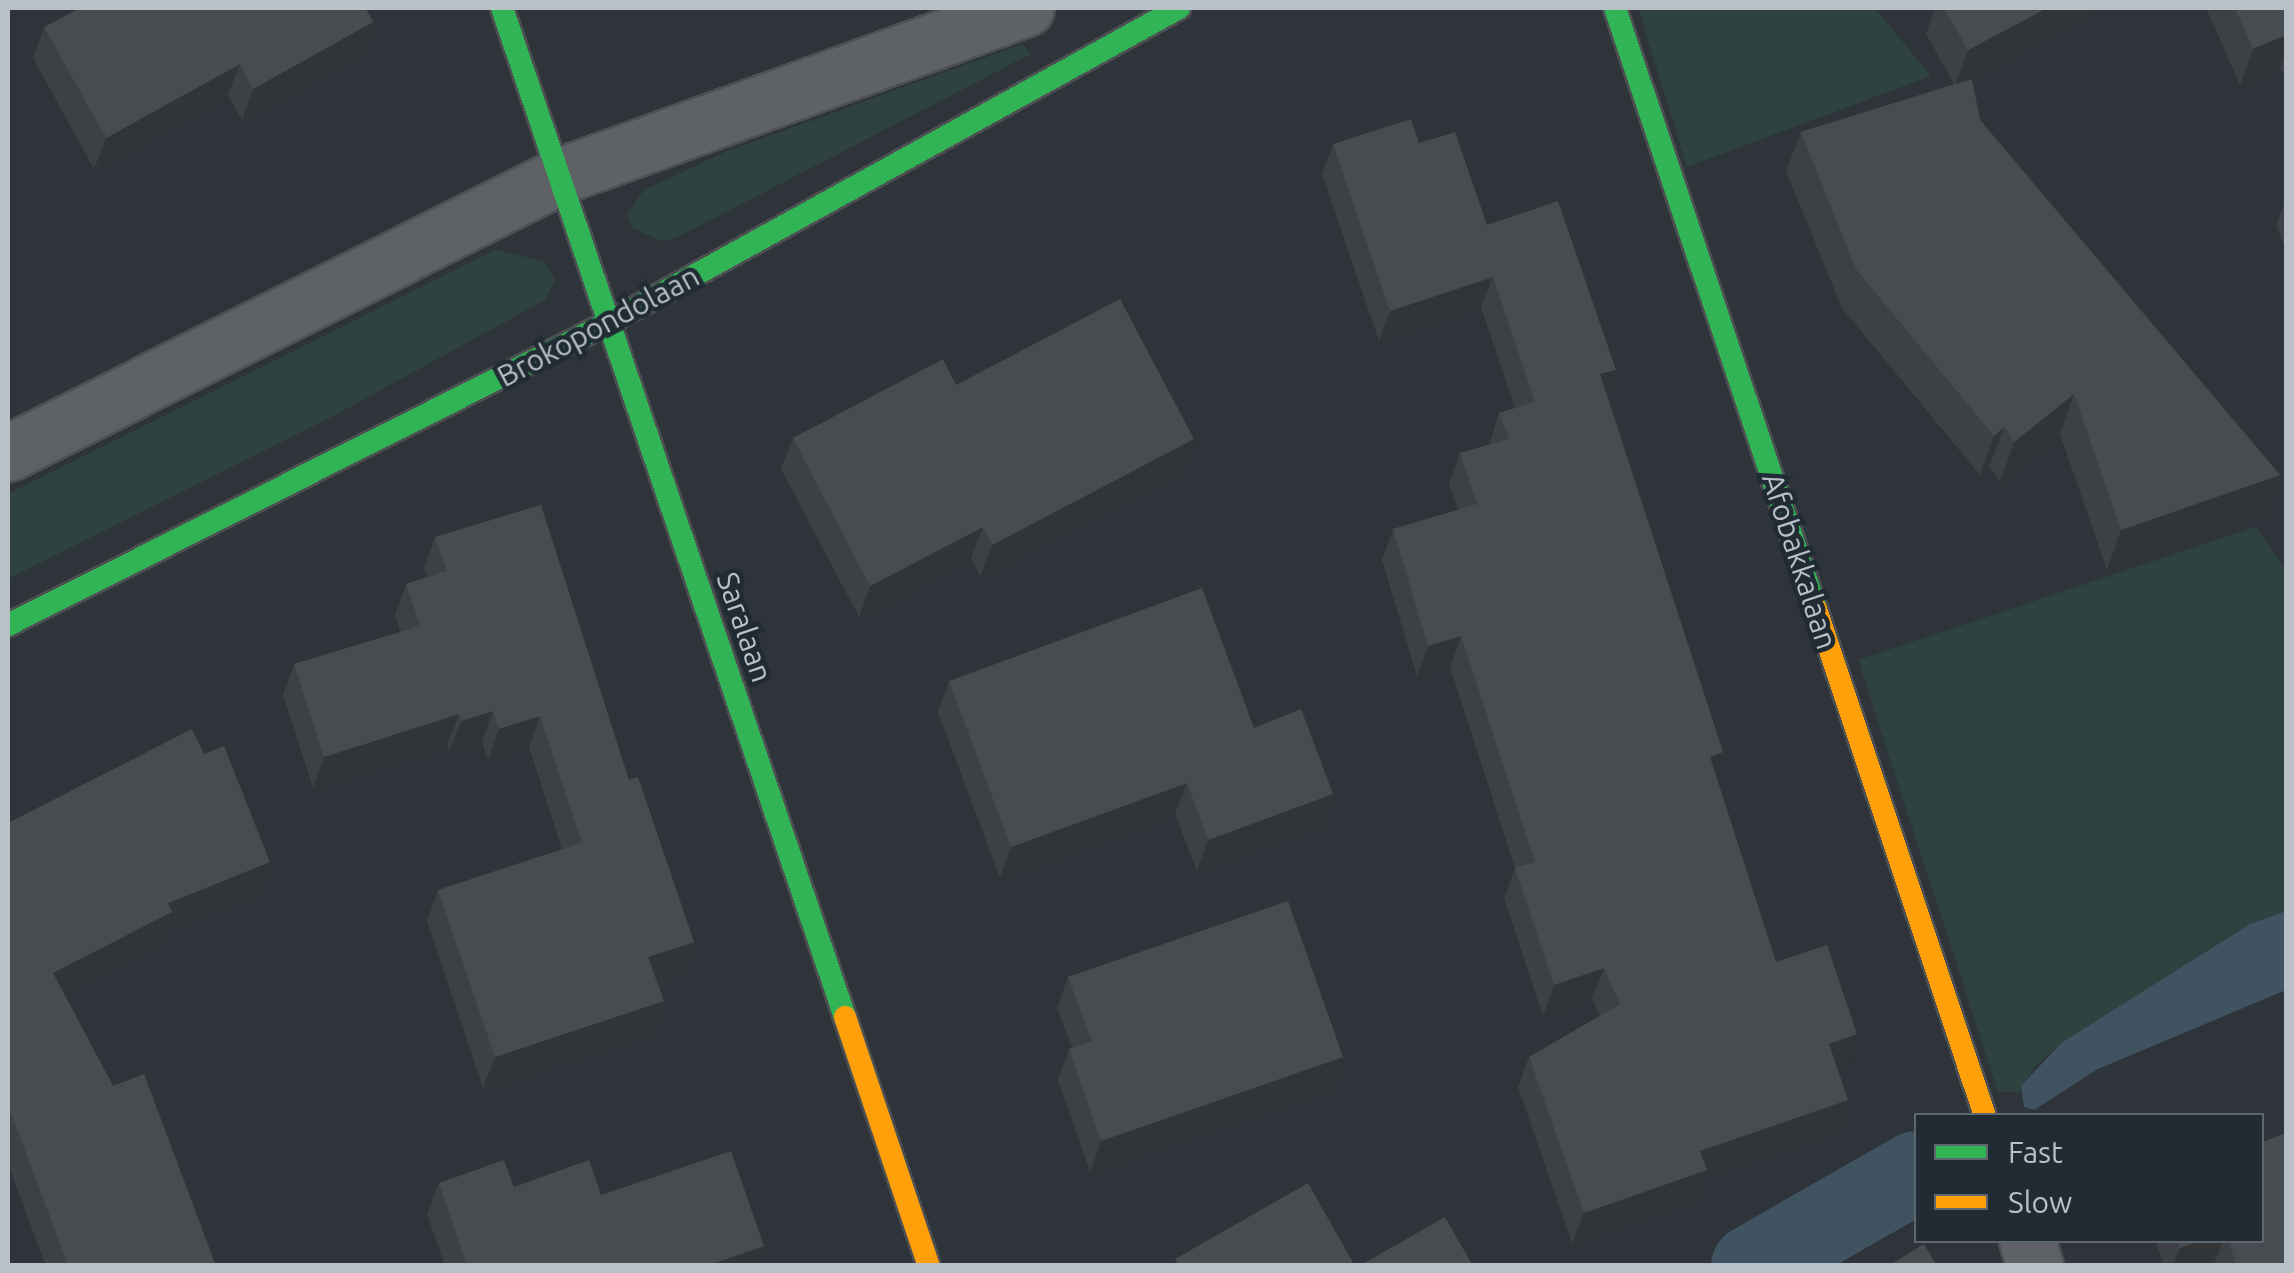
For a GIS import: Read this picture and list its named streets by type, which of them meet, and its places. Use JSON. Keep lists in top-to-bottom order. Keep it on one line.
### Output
{"streets":{"street":["Brokopondolaan","Afobakkalaan","Saralaan"]},"crossings":[["Brokopondolaan","Saralaan"]],"legend":["Fast","Slow"]}
